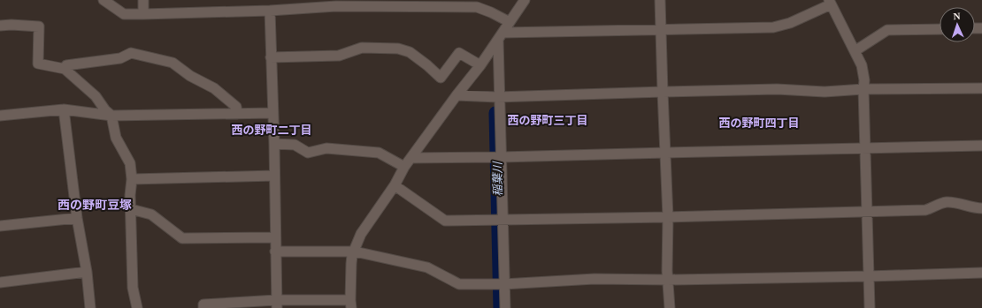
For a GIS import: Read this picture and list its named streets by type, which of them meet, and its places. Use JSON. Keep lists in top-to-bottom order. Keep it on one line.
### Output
{"districts":["西の野町三丁目","西の野町四丁目","西の野町二丁目","西の野町豆塚"],"water":["稲葉川"],"north":"top"}
